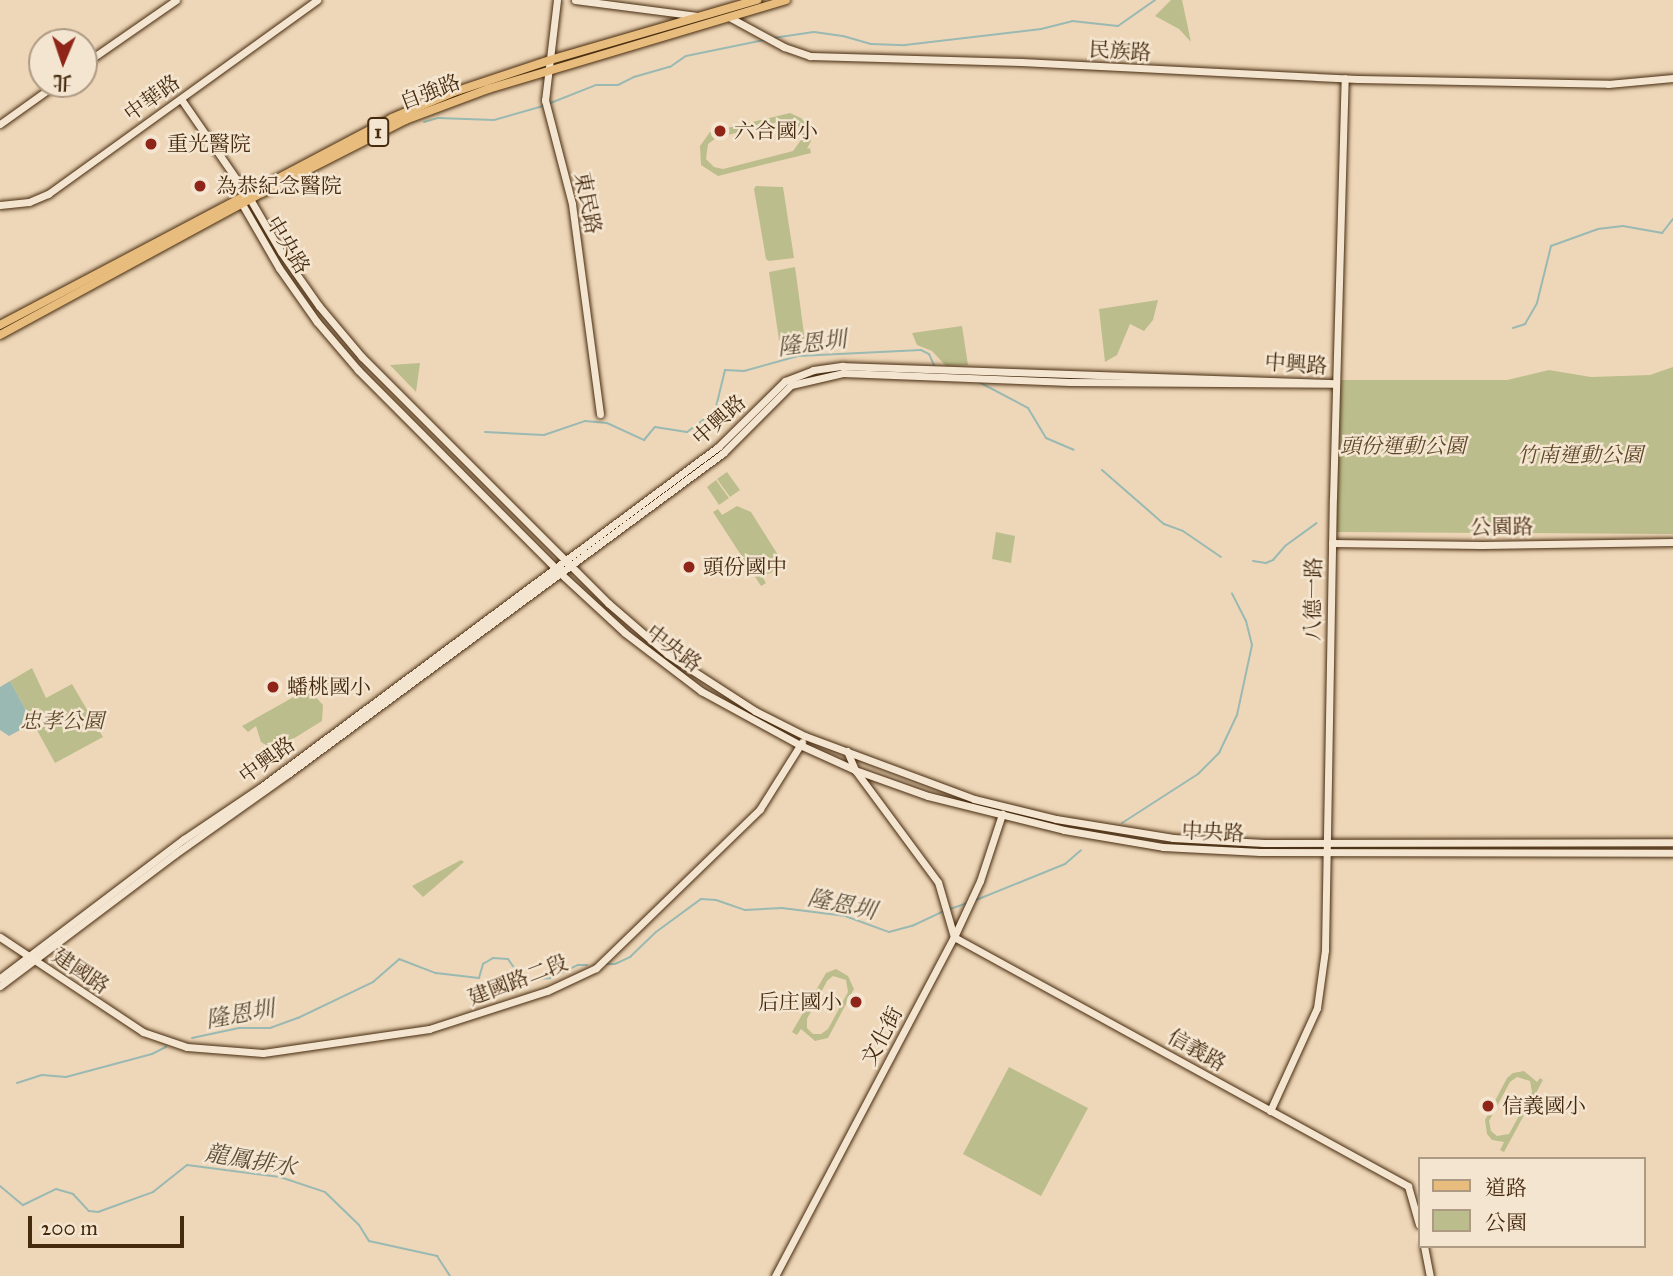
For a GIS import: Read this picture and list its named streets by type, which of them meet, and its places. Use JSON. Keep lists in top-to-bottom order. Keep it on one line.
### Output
{"streets":{"main road":["自強路","1"],"street":["民族路","中華路","東民路","中央路","中興路","公園路","八德一路","建國路","建國路二段","文化街","信義路"]},"crossings":[["民族路","自強路"],["民族路","八德一路"],["自強路","東民路"],["自強路","中央路"],["中央路","中興路"],["中央路","八德一路"],["中央路","建國路二段"],["中央路","文化街"],["中興路","八德一路"],["中興路","建國路"],["公園路","八德一路"],["八德一路","信義路"],["建國路","建國路二段"],["文化街","信義路"]],"water":["隆恩圳","龍鳳排水"],"parks":["頭份運動公園","竹南運動公園","忠孝公園"],"places":["六合國小","重光醫院","為恭紀念醫院","頭份國中","蟠桃國小","后庄國小","信義國小"],"legend":["道路","公園"],"scale_bar":"200 m","north":"bottom"}
